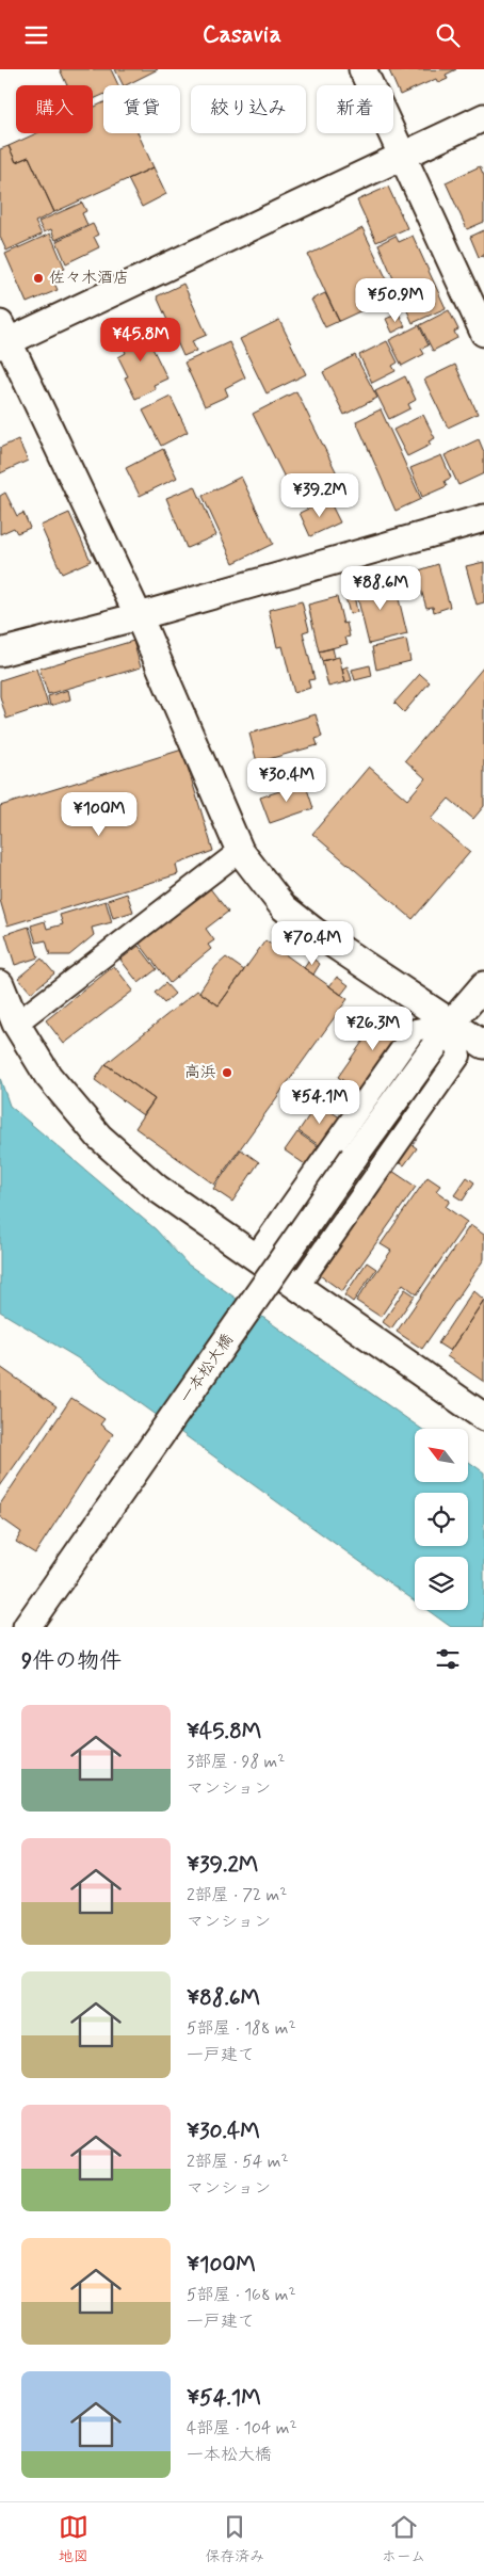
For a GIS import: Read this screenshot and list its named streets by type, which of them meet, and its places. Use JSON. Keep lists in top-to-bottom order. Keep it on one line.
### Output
{"streets":{"street":["一本松大橋"]},"places":["佐々木酒店","高浜"],"north":"top left","page":{"header":"Casavia","chip":["購入","賃貸","絞り込み","新着"],"price":["¥50.9M","¥45.8M","¥39.2M","¥88.6M","¥30.4M","¥100M","¥70.4M","¥26.3M","¥54.1M"],"heading":"9件の物件","list":[{"name":"¥45.8M","note":"3部屋 · 98 m² · マンション"},{"name":"¥39.2M","note":"2部屋 · 72 m² · マンション"},{"name":"¥88.6M","note":"5部屋 · 188 m² · 一戸建て"},{"name":"¥30.4M","note":"2部屋 · 54 m² · マンション"},{"name":"¥100M","note":"5部屋 · 168 m² · 一戸建て"},{"name":"¥54.1M","note":"4部屋 · 104 m² · 一本松大橋"}],"tabs":["地図","保存済み","ホーム"]}}
